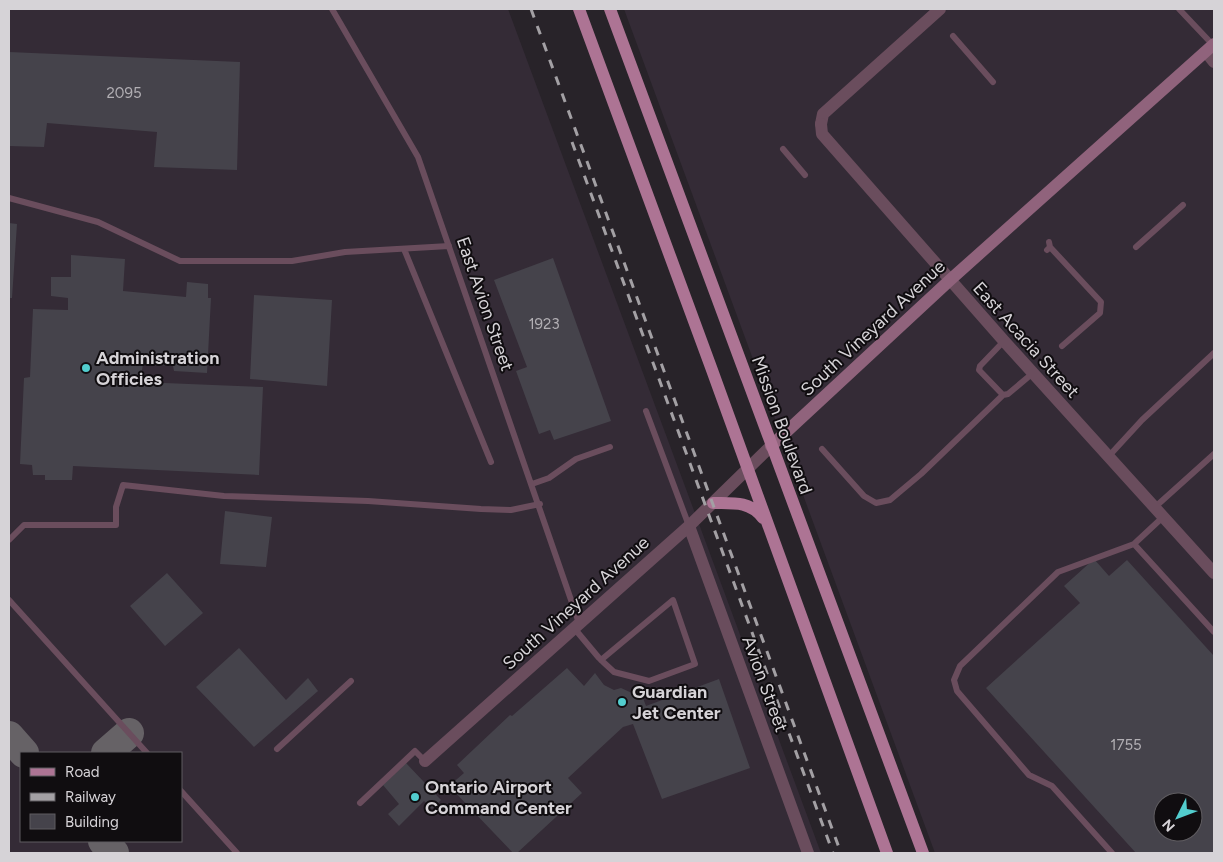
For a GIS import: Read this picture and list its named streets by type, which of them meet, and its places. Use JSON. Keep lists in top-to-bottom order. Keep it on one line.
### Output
{"streets":{"main road":["South Vineyard Avenue","Mission Boulevard"],"street":["East Acacia Street","Avion Street"],"lane":["East Avion Street"]},"crossings":[["East Avion Street","South Vineyard Avenue"],["South Vineyard Avenue","East Acacia Street"],["South Vineyard Avenue","Mission Boulevard"],["South Vineyard Avenue","Avion Street"]],"places":["Administration Officies","Guardian Jet Center","Ontario Airport Command Center"],"house_numbers":["2095","1923","1755"],"legend":["Road","Railway","Building"],"north":"bottom left"}
